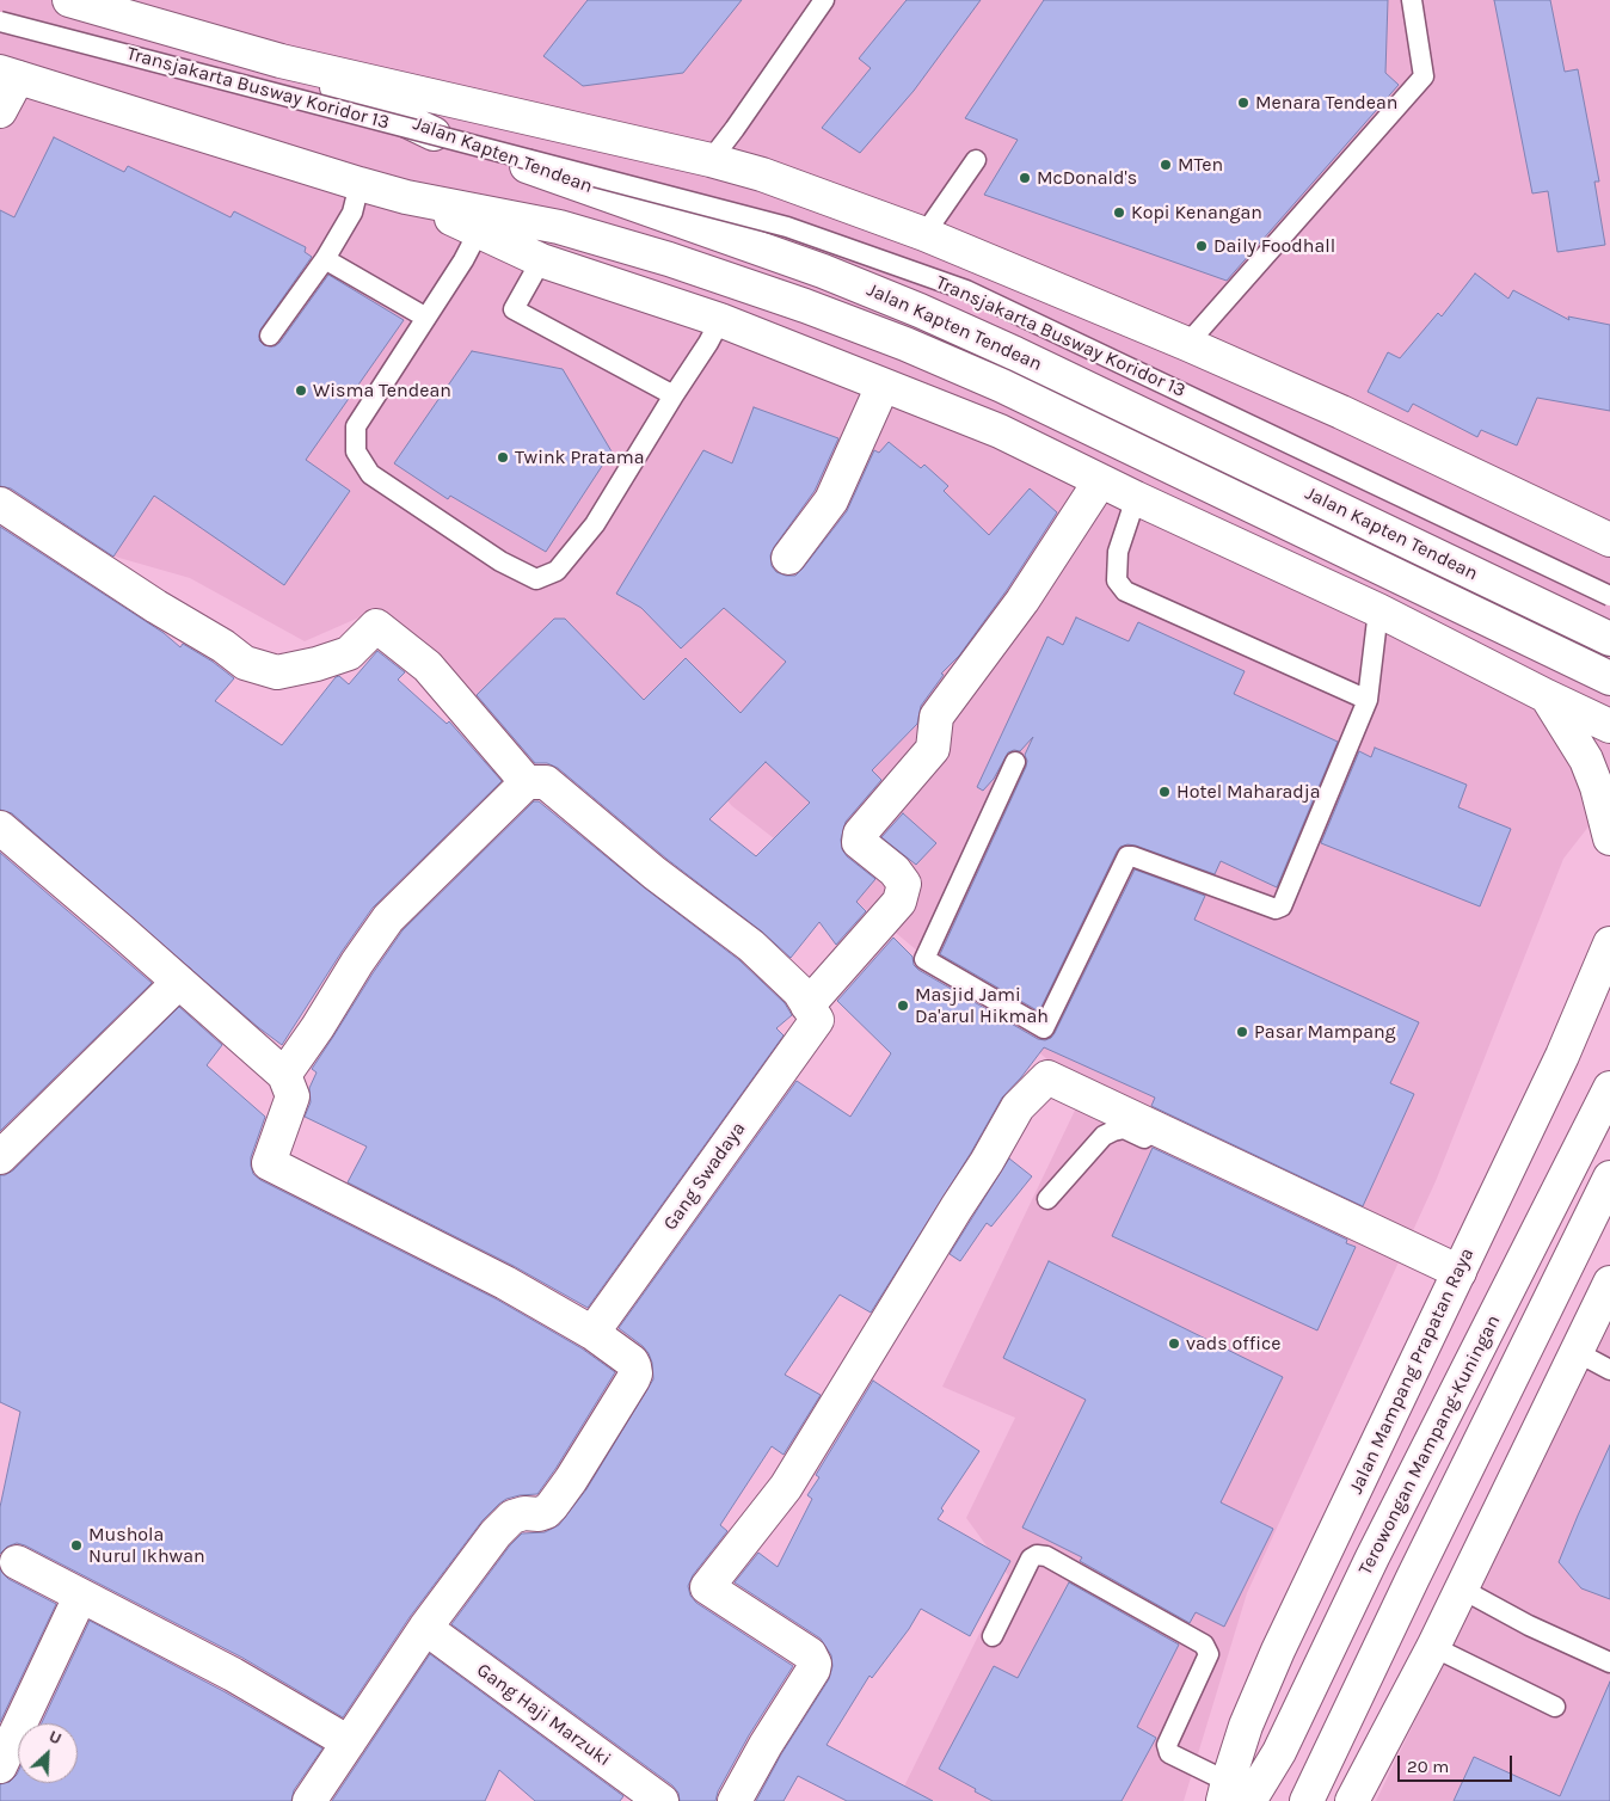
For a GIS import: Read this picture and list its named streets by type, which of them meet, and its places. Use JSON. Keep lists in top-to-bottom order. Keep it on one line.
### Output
{"streets":{"main road":["Jalan Kapten Tendean","Gang Swadaya","Jalan Mampang Prapatan Raya","Terowongan Mampang-Kuningan","Gang Haji Marzuki"],"lane":["Transjakarta Busway Koridor 13"]},"crossings":[["Jalan Kapten Tendean","Gang Swadaya"],["Jalan Mampang Prapatan Raya","Terowongan Mampang-Kuningan"]],"places":["Menara Tendean","MTen","McDonald's","Kopi Kenangan","Daily Foodhall","Wisma Tendean","Twink Pratama","Hotel Maharadja","Masjid Jami Da'arul Hikmah","Pasar Mampang","vads office","Mushola Nurul Ikhwan"],"scale_bar":"20 m","north":"top right"}
